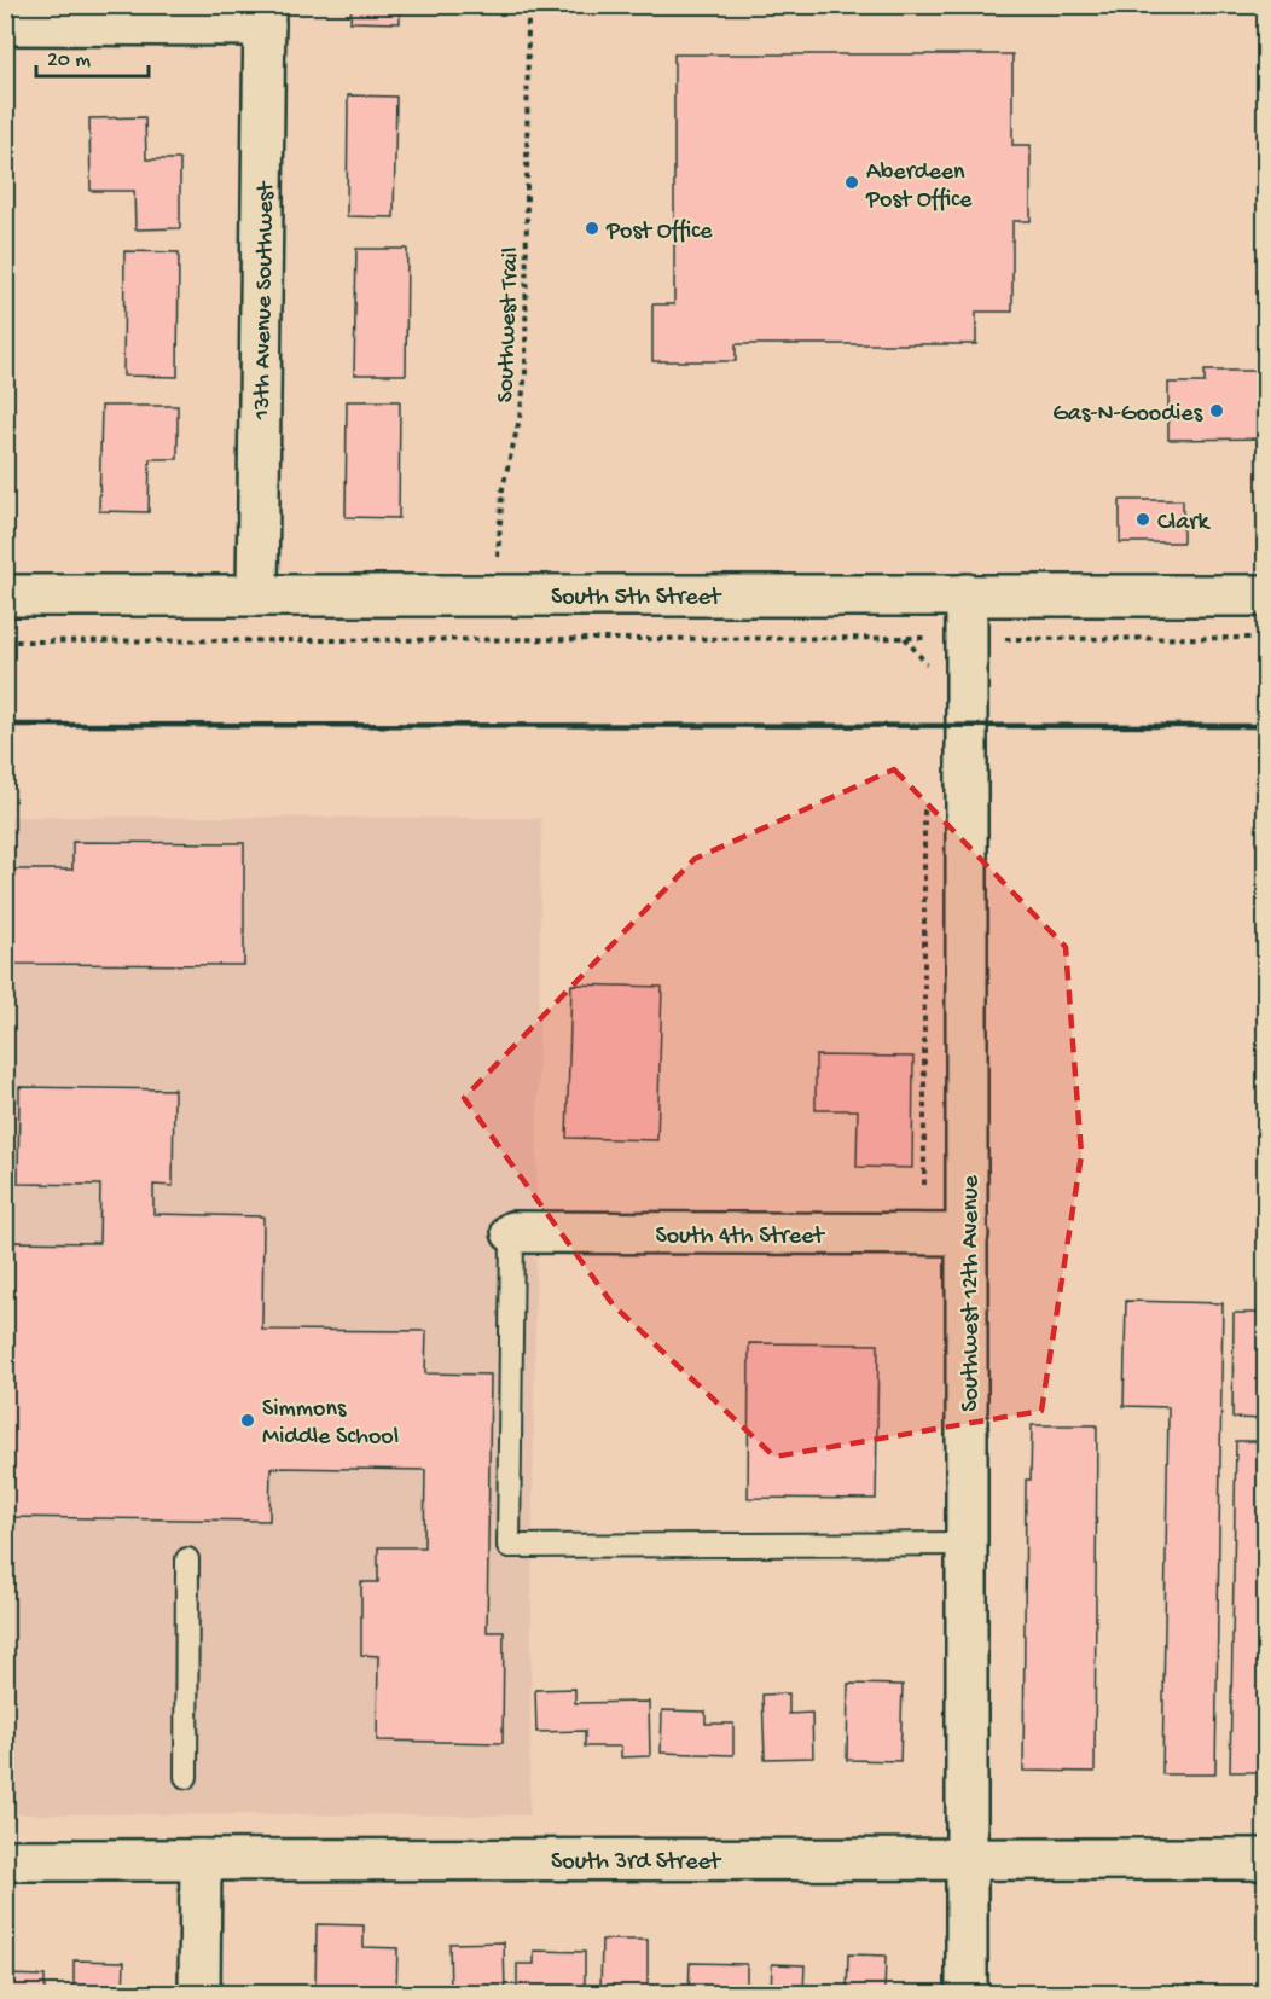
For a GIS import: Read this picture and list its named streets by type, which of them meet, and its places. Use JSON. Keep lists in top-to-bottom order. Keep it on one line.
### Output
{"streets":{"street":["13th Avenue Southwest","South 5th Street","South 4th Street","Southwest 12th Avenue","South 3rd Street"],"path":["Southwest Trail"]},"crossings":[["13th Avenue Southwest","South 5th Street"],["Southwest Trail","South 5th Street"],["South 5th Street","Southwest 12th Avenue"],["South 4th Street","Southwest 12th Avenue"],["Southwest 12th Avenue","South 3rd Street"]],"places":["Aberdeen Post Office","Post Office","Gas-N-Goodies","Clark","Simmons Middle School"],"scale_bar":"20 m"}
